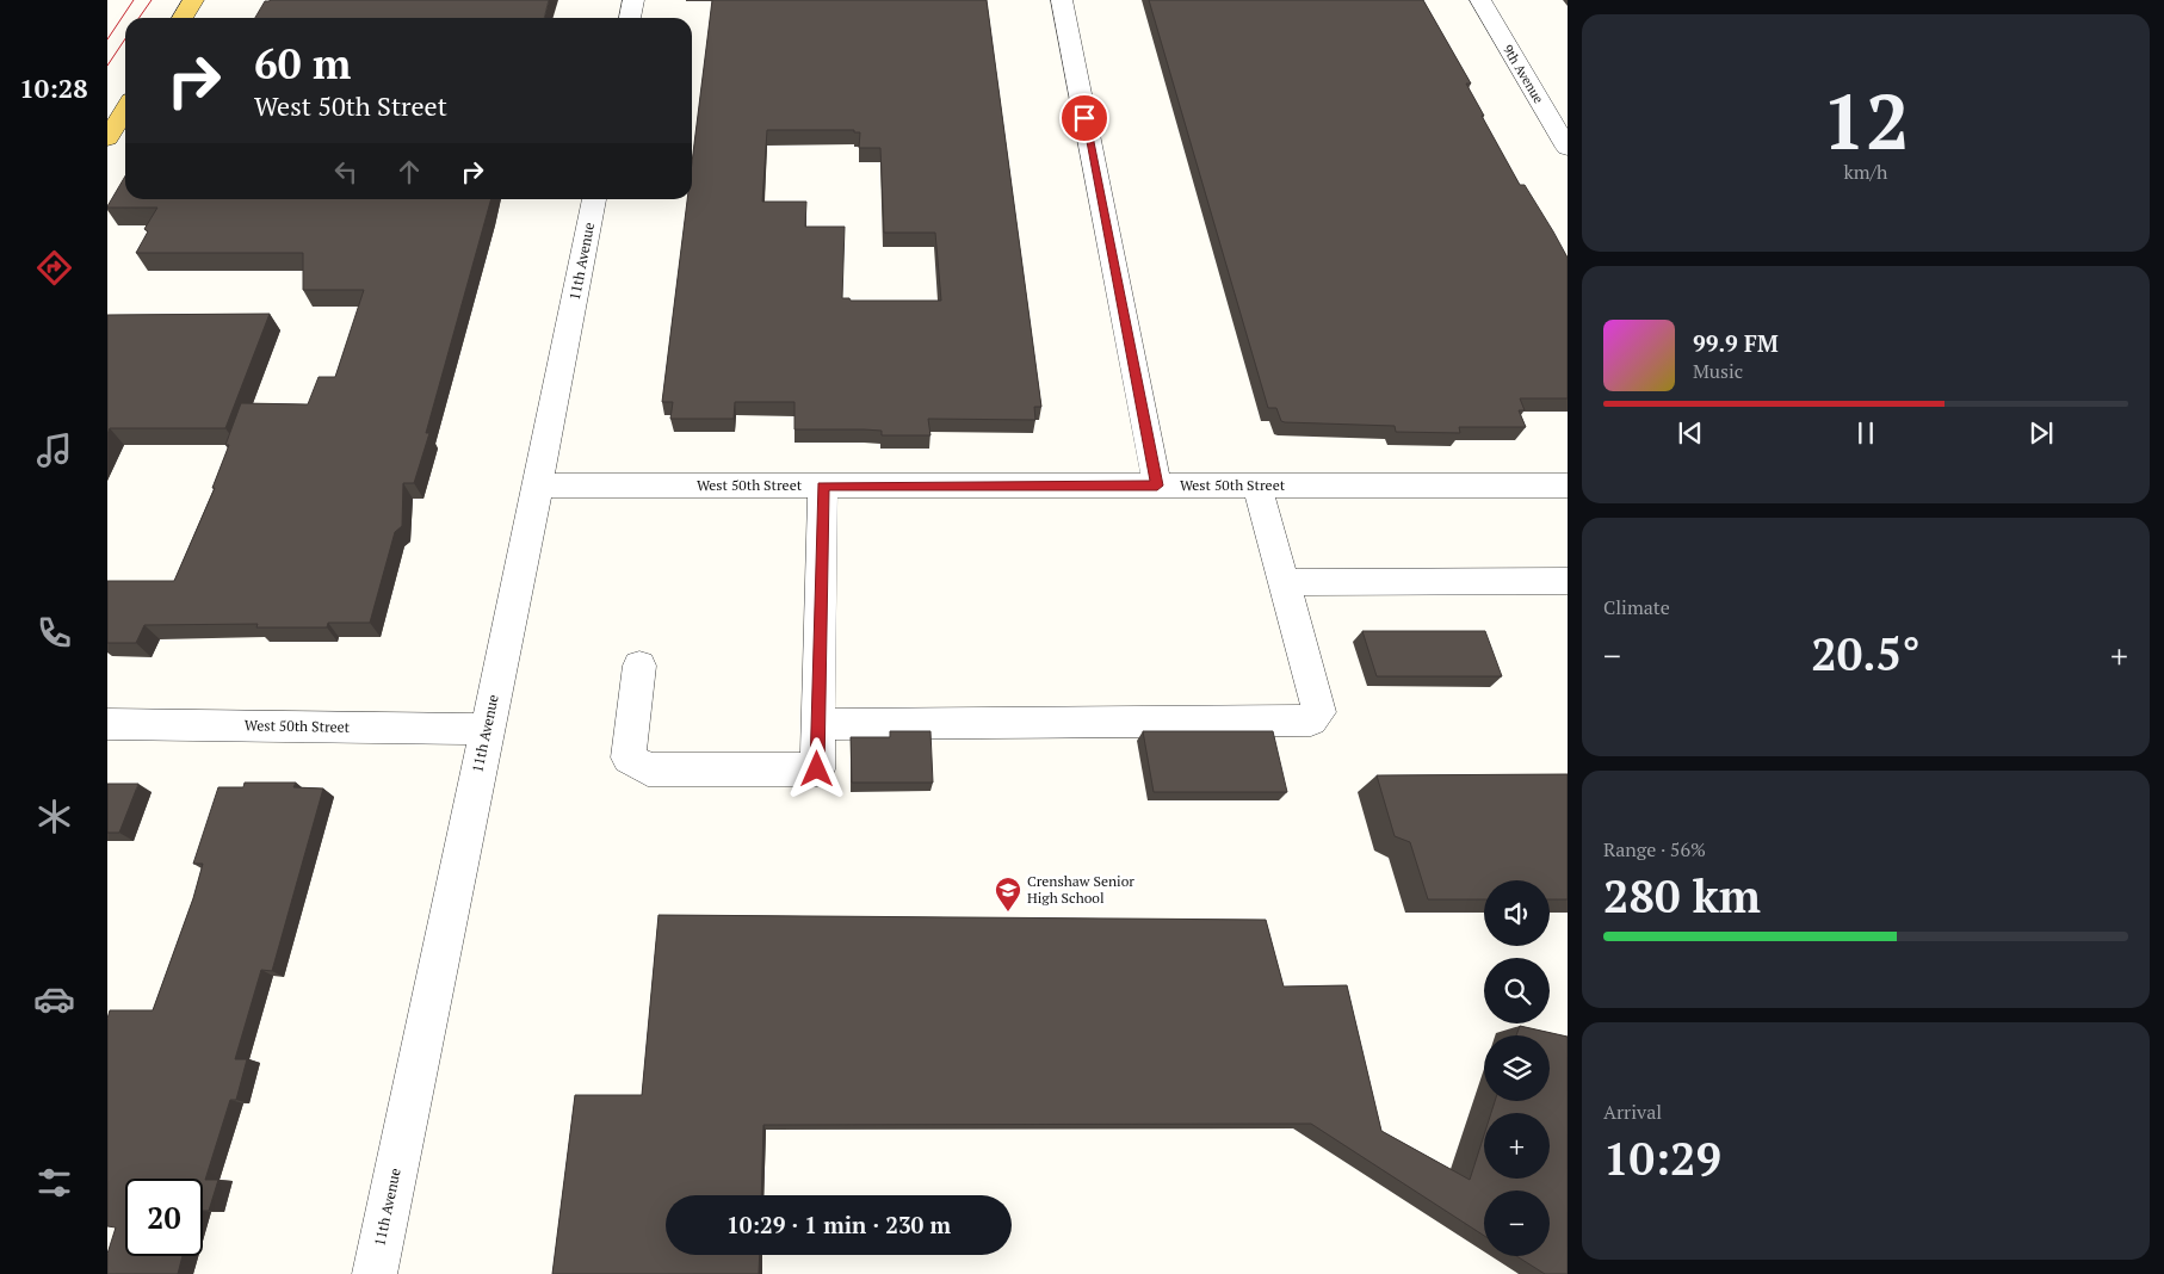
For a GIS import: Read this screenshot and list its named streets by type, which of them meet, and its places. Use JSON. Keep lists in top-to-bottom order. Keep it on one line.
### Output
{"streets":{"street":["9th Avenue","11th Avenue","West 50th Street"]},"crossings":[["11th Avenue","West 50th Street"]],"places":{"school or university":["Crenshaw Senior High School"]},"page":{"tabs":"10:28","tile":[["12","km/h"],"Climate",["Range · 56%","280 km"],["Arrival","10:29"]],"turn":["60 m","West 50th Street"],"song":["99.9 FM","Music"],"heat":["−","20.5°","+"],"map_buttons":["+","−"],"limit":"20","trip":"10:29 · 1 min · 230 m"}}
